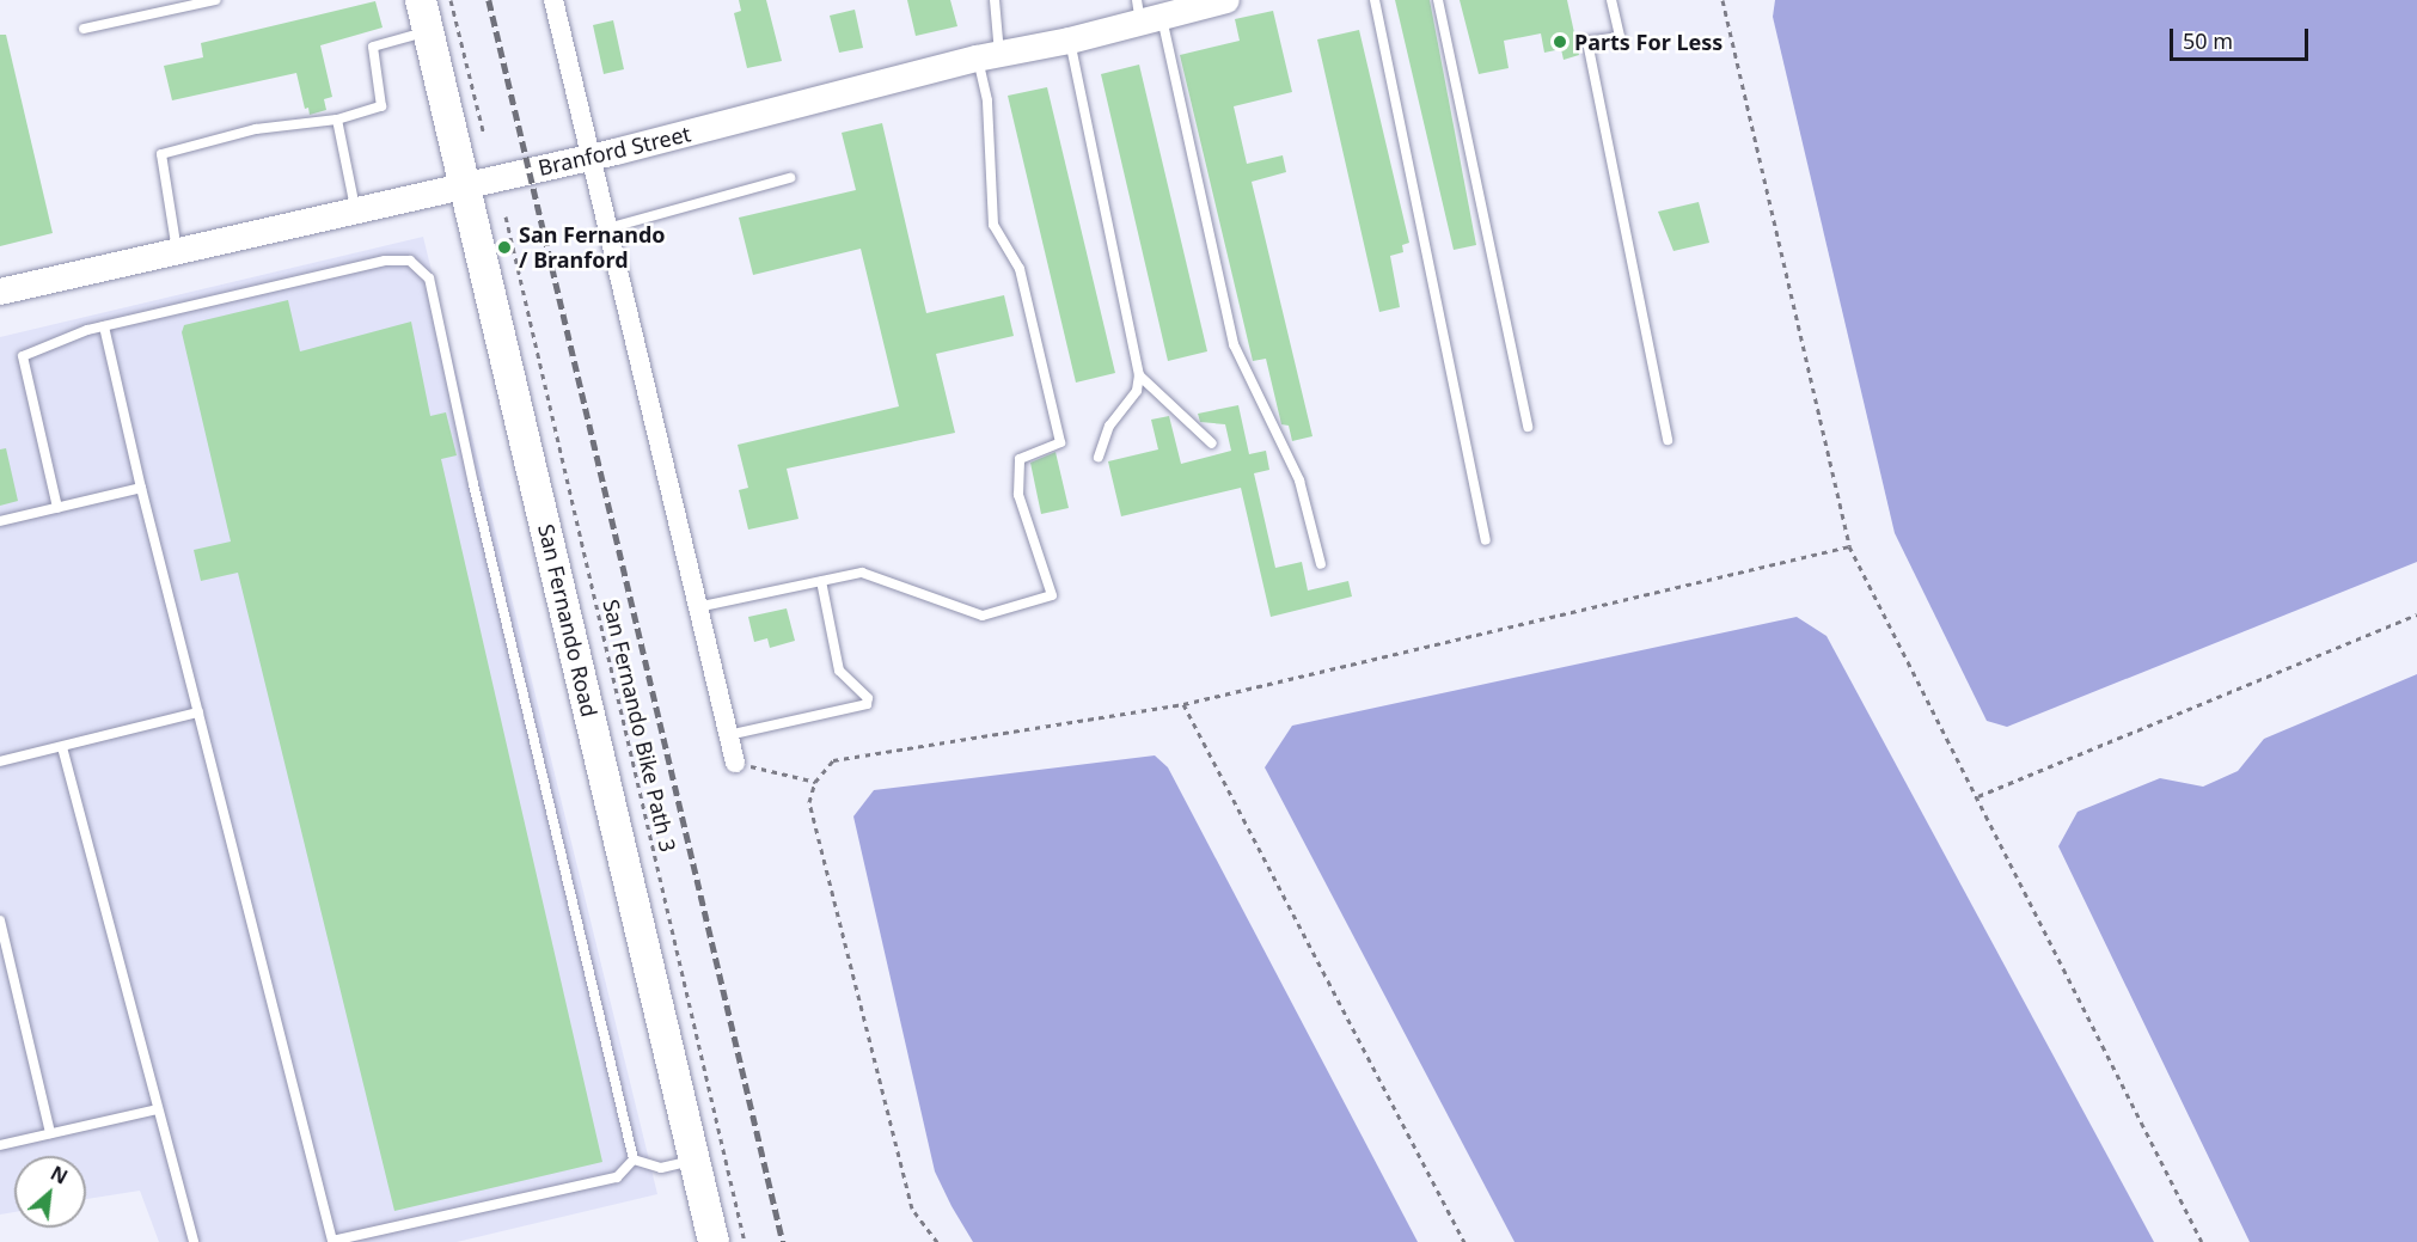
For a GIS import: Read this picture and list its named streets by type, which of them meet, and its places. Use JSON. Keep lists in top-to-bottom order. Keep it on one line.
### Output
{"streets":{"main road":["Branford Street","San Fernando Road"],"path":["San Fernando Bike Path 3"]},"crossings":[["Branford Street","San Fernando Road"]],"places":["Parts For Less","San Fernando / Branford"],"scale_bar":"50 m","north":"top right"}
